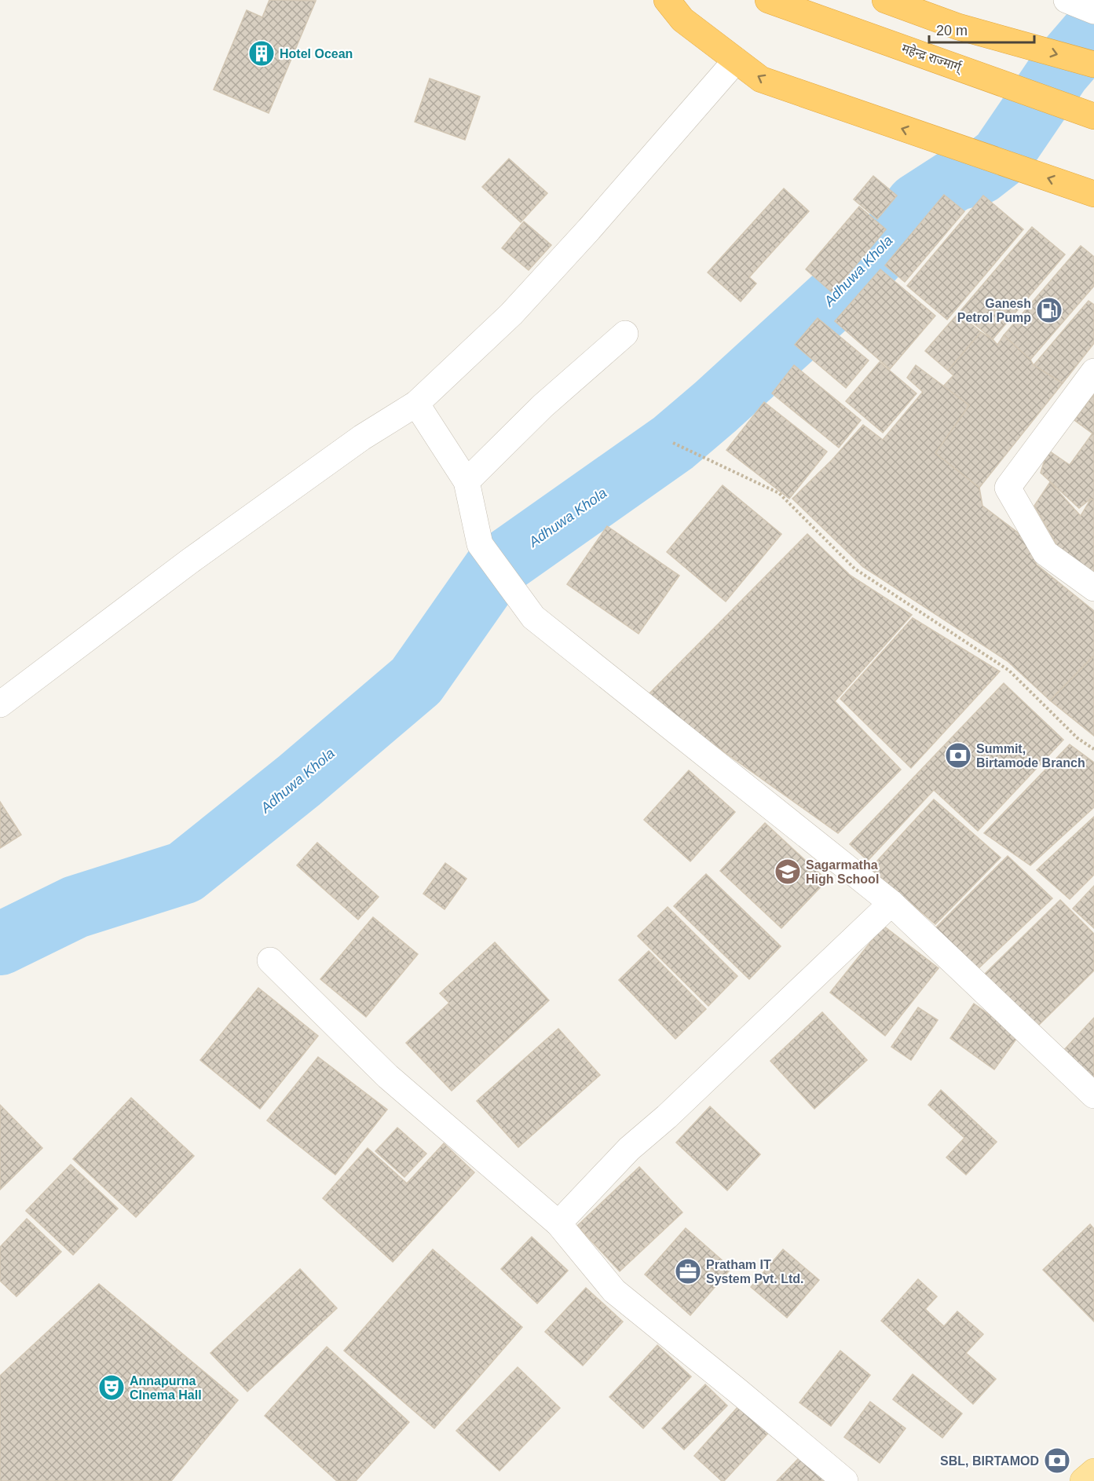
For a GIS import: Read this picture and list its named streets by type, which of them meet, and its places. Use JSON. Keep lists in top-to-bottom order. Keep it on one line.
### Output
{"streets":{"highway":["महेन्द्र राज्मार्ग्"]},"water":["Adhuwa Khola"],"places":{"building":["Hotel Ocean"],"fuel station":["Ganesh Petrol Pump"],"bank":["Summit, Birtamode Branch","SBL, BIRTAMOD"],"school or university":["Sagarmatha High School"],"office":["Pratham IT System Pvt. Ltd."],"theatre":["Annapurna CInema Hall"]},"scale_bar":"20 m"}
